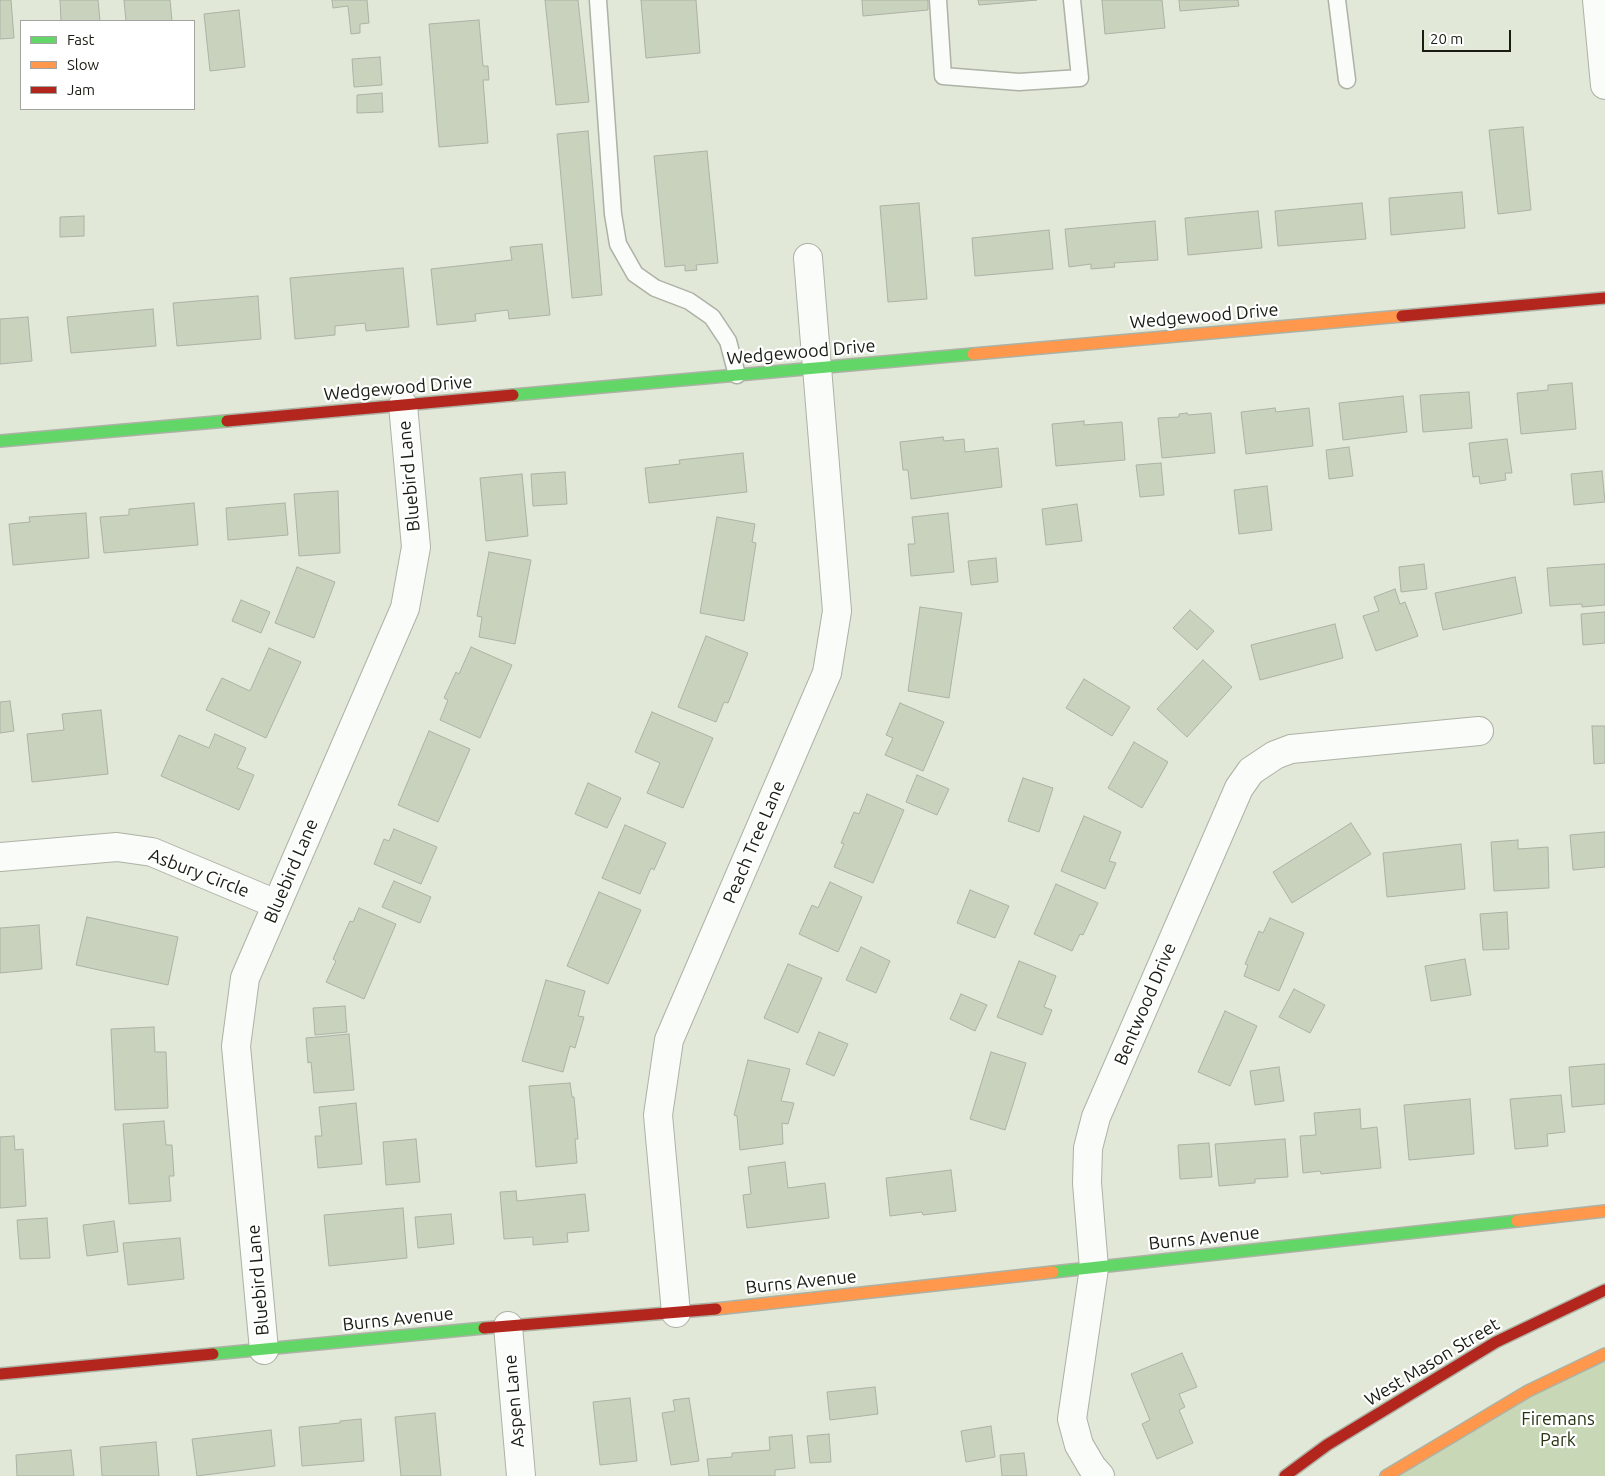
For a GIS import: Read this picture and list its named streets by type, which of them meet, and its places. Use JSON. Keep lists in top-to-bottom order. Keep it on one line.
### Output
{"streets":{"street":["Wedgewood Drive","Bluebird Lane","Peach Tree Lane","Asbury Circle","Bentwood Drive","Burns Avenue","West Mason Street","Aspen Lane"]},"crossings":[["Wedgewood Drive","Bluebird Lane"],["Wedgewood Drive","Peach Tree Lane"],["Bluebird Lane","Asbury Circle"],["Bluebird Lane","Burns Avenue"],["Peach Tree Lane","Burns Avenue"],["Bentwood Drive","Burns Avenue"],["Burns Avenue","Aspen Lane"]],"parks":["Firemans Park"],"legend":["Fast","Slow","Jam"],"scale_bar":"20 m"}
